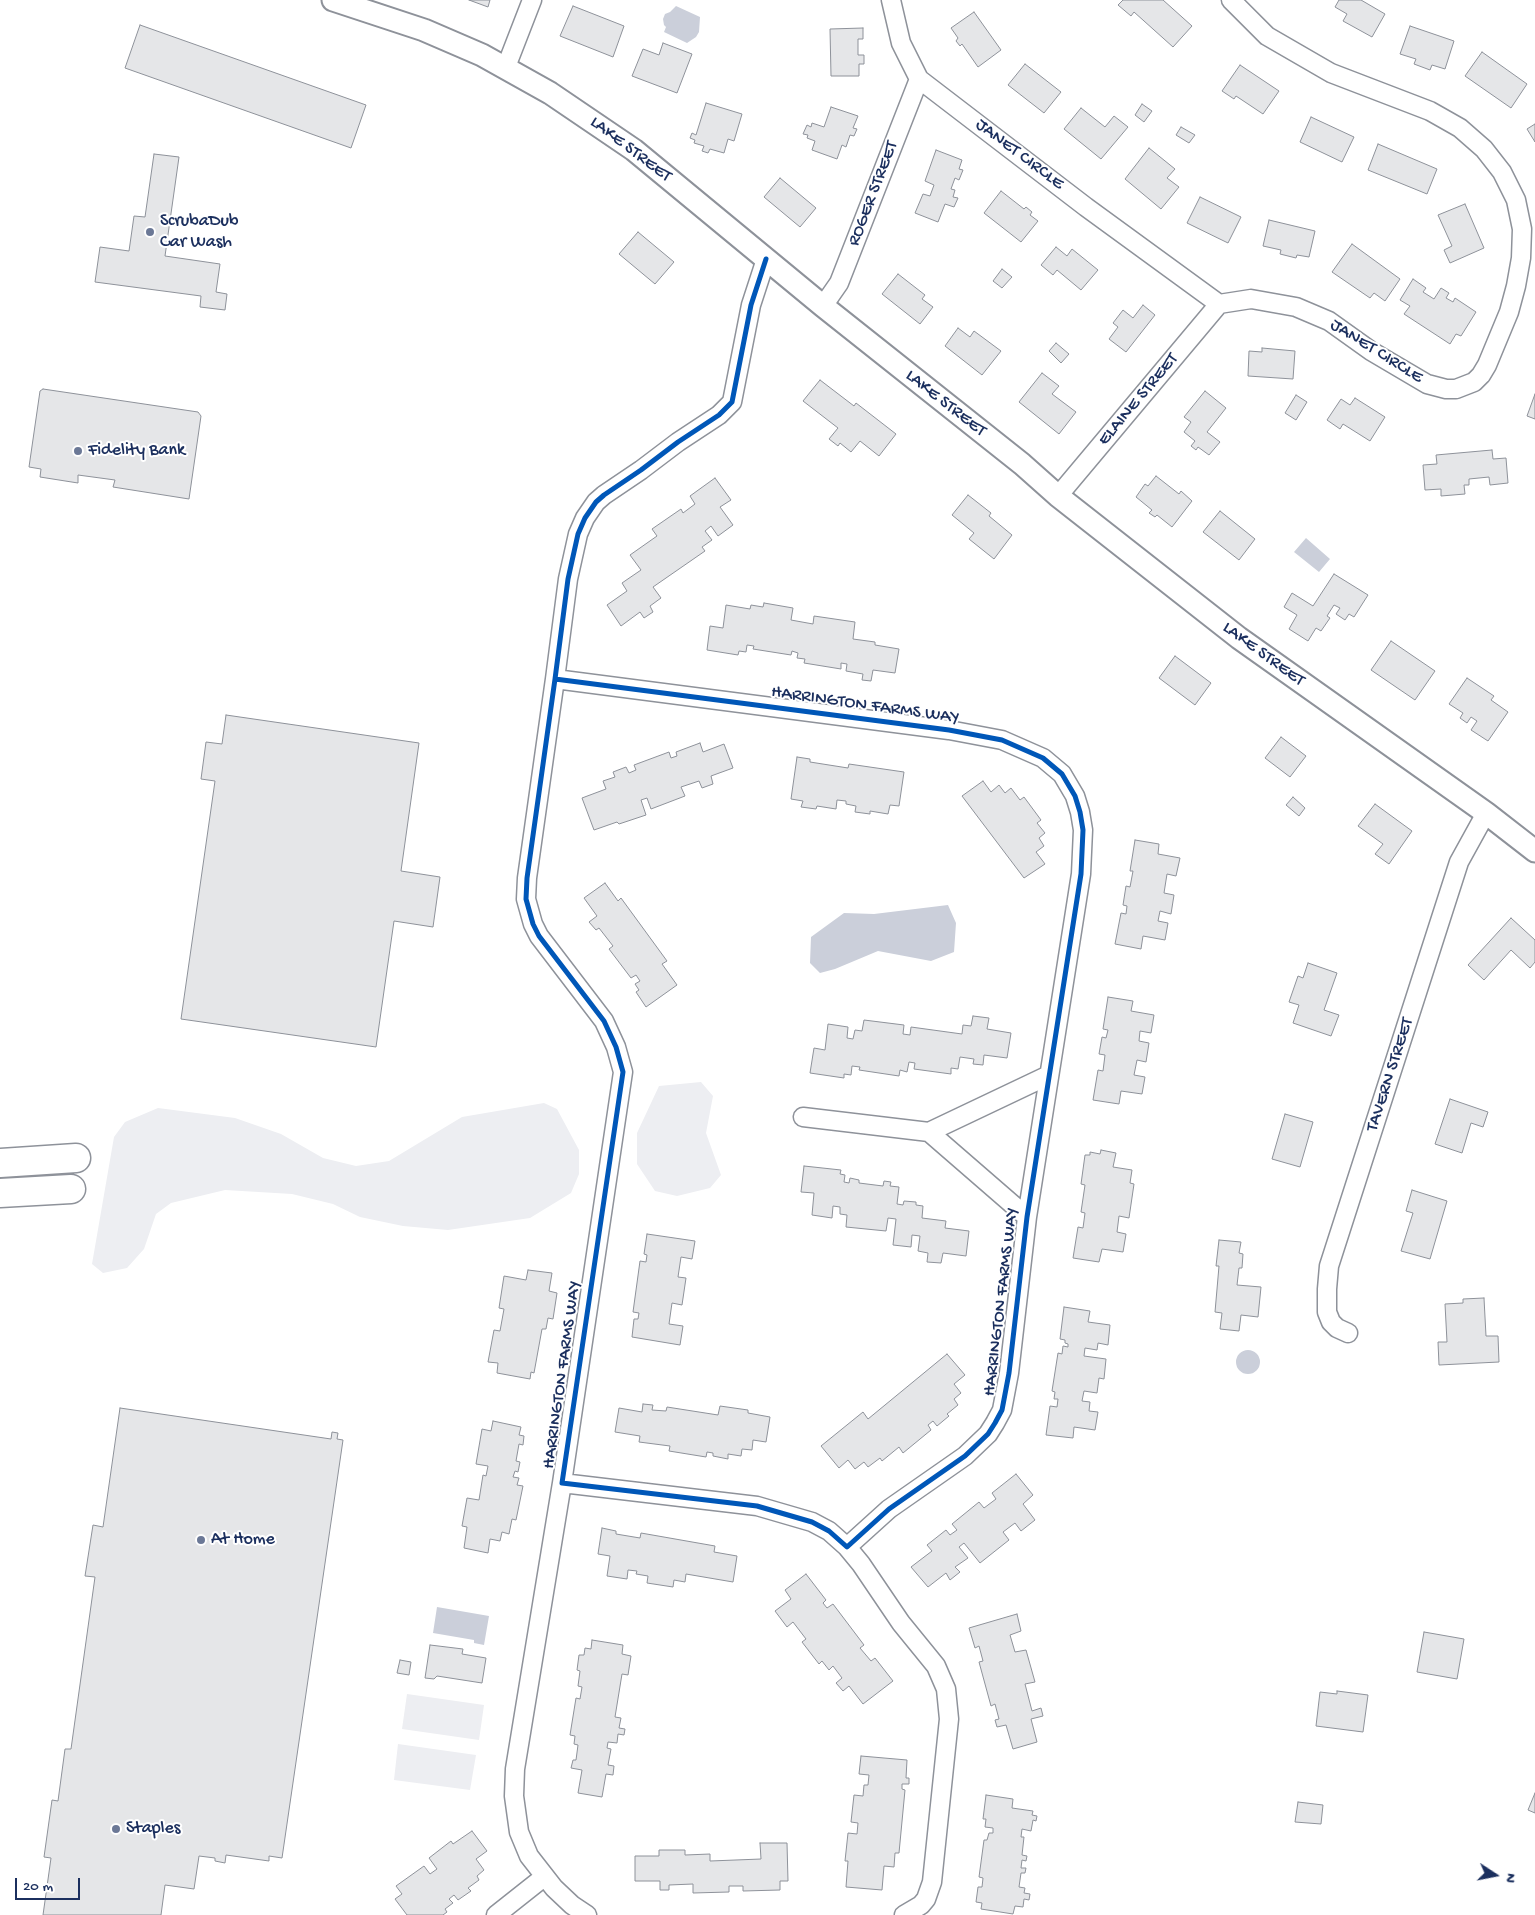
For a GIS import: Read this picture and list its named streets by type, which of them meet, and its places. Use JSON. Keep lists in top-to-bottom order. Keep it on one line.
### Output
{"streets":{"street":["LAKE STREET","JANET CIRCLE","ROGER STREET","ELAINE STREET","HARRINGTON FARMS WAY","TAVERN STREET"]},"crossings":[["LAKE STREET","ROGER STREET"],["LAKE STREET","ELAINE STREET"],["LAKE STREET","HARRINGTON FARMS WAY"],["LAKE STREET","TAVERN STREET"],["JANET CIRCLE","ROGER STREET"],["JANET CIRCLE","ELAINE STREET"]],"places":["ScrubaDub Car Wash","Fidelity Bank","At Home","Staples"],"scale_bar":"20 m","north":"right"}
